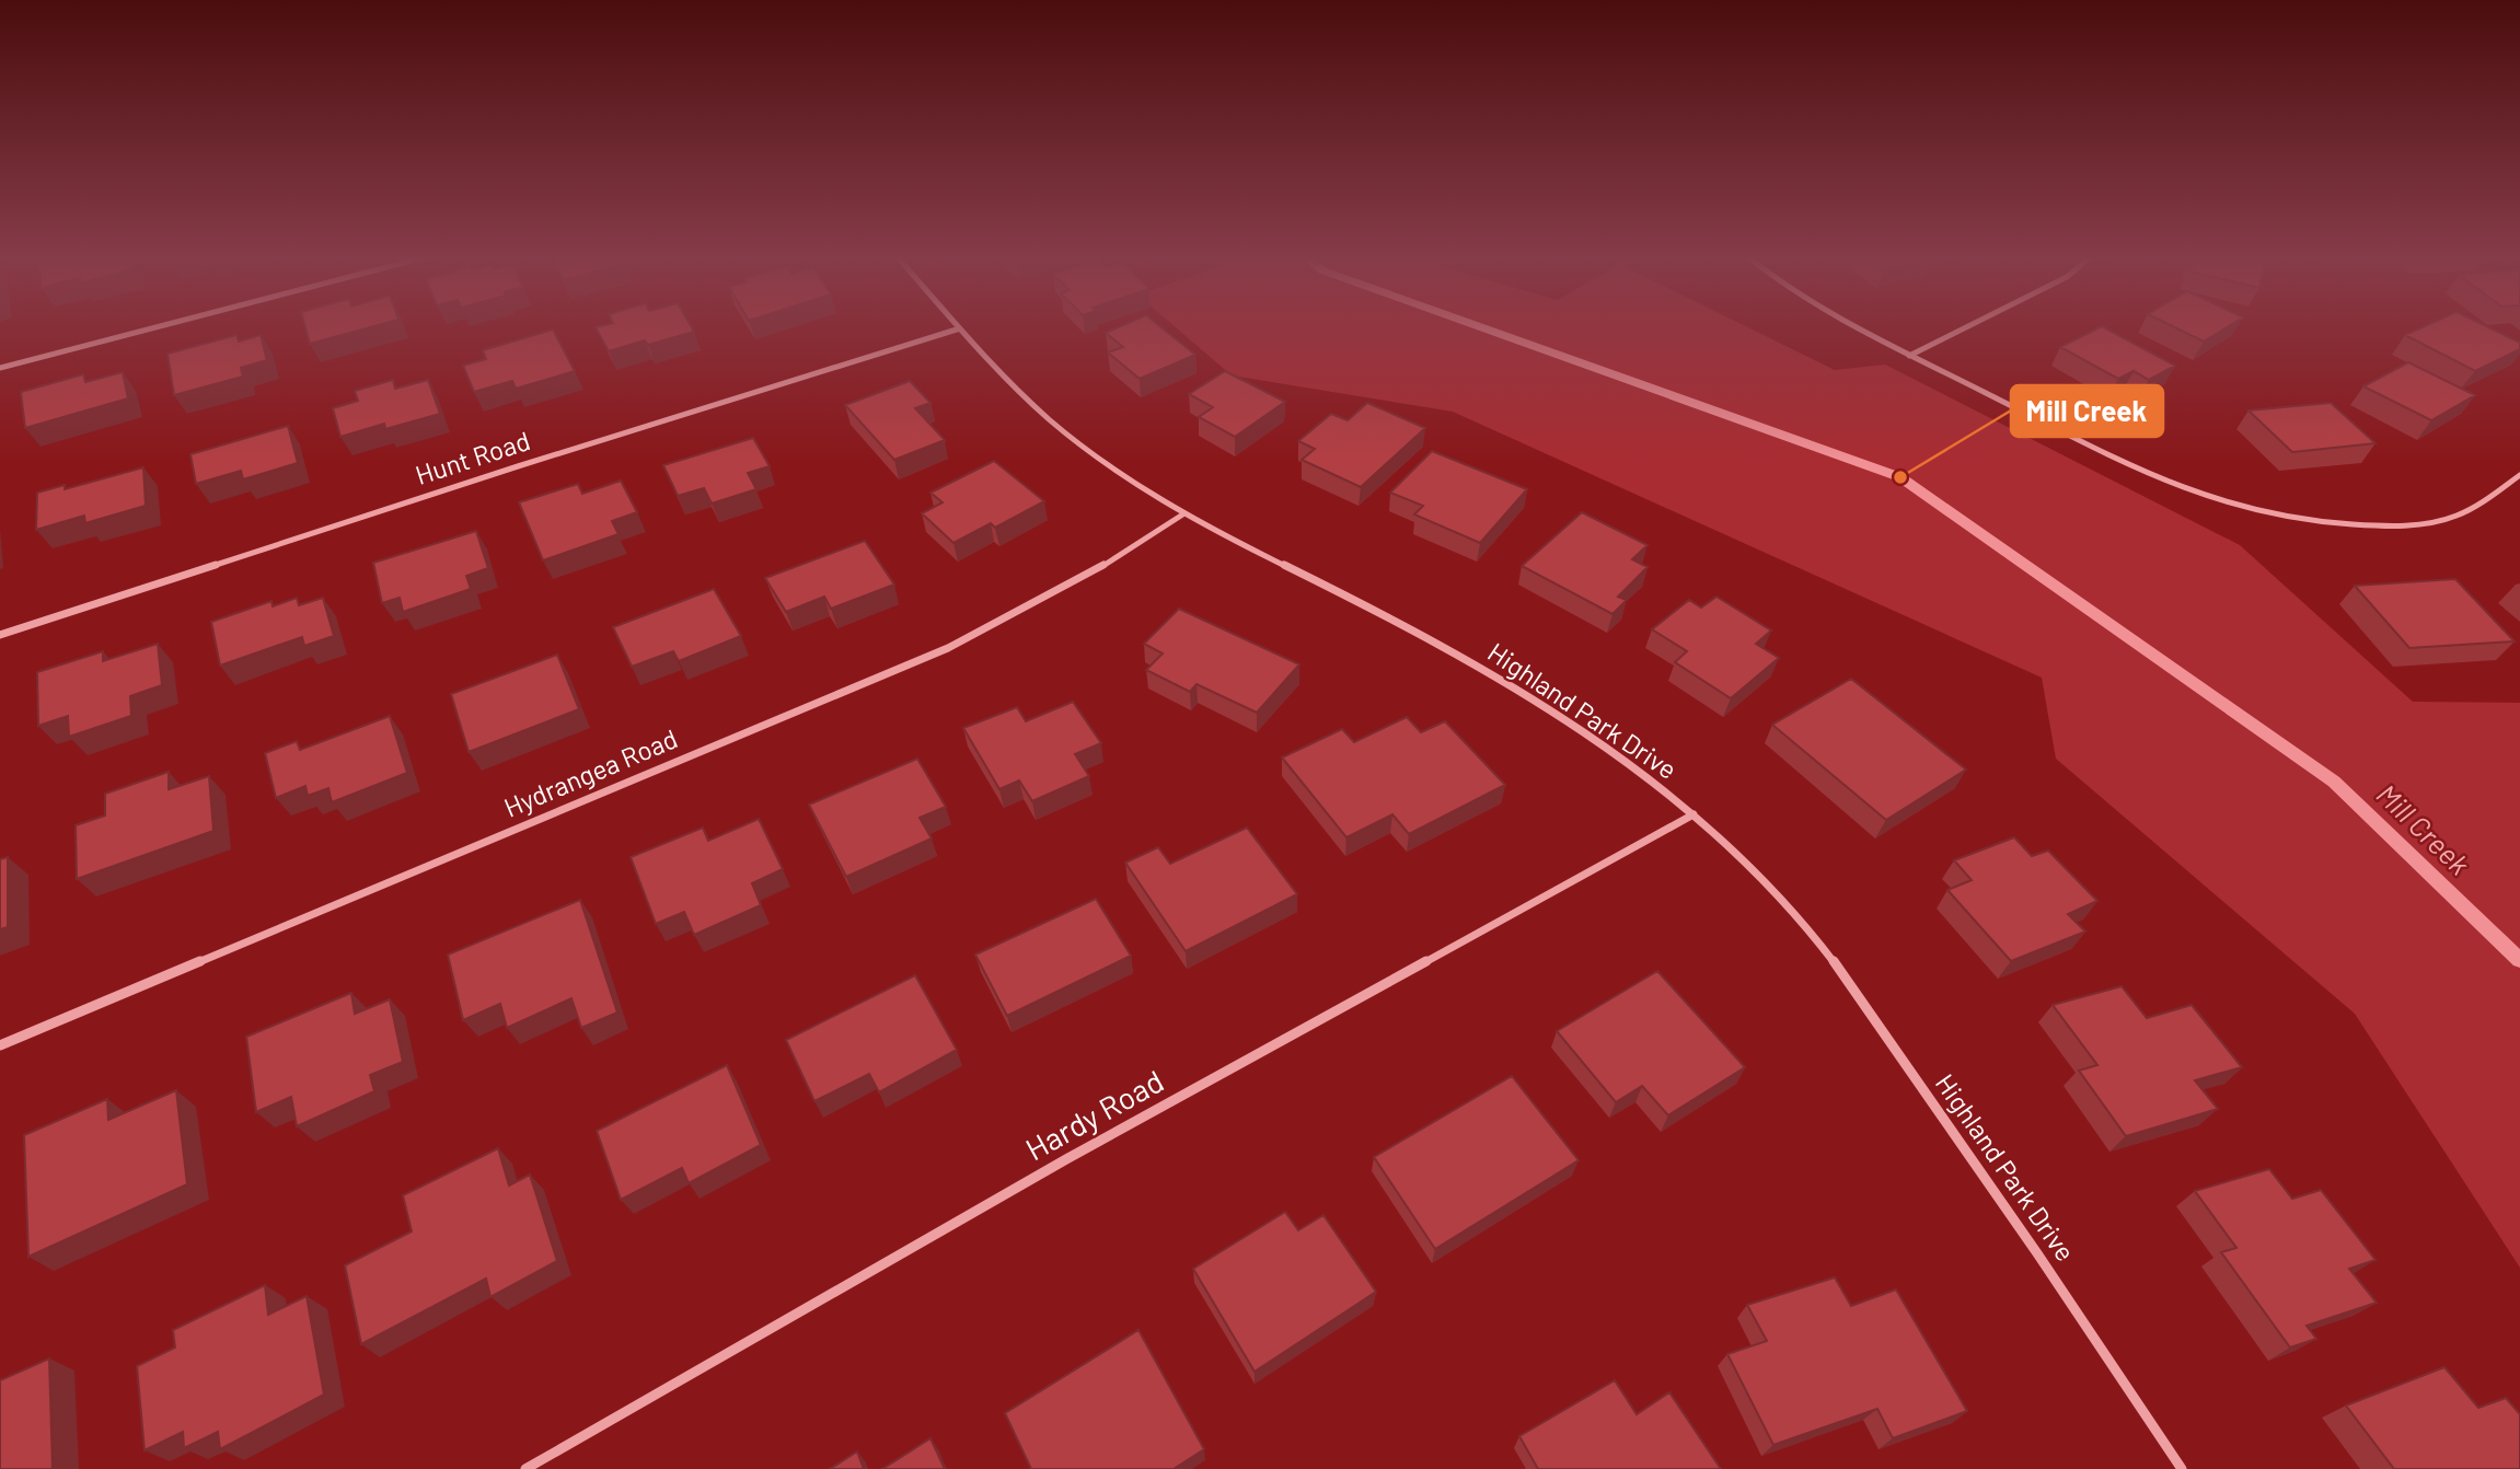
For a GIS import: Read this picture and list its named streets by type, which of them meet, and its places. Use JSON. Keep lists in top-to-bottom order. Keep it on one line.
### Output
{"streets":{"street":["Hunt Road","Highland Park Drive","Hydrangea Road","Hardy Road"]},"crossings":[["Hunt Road","Highland Park Drive"],["Highland Park Drive","Hydrangea Road"],["Highland Park Drive","Hardy Road"]],"water":["Mill Creek"],"places":["Mill Creek"]}
